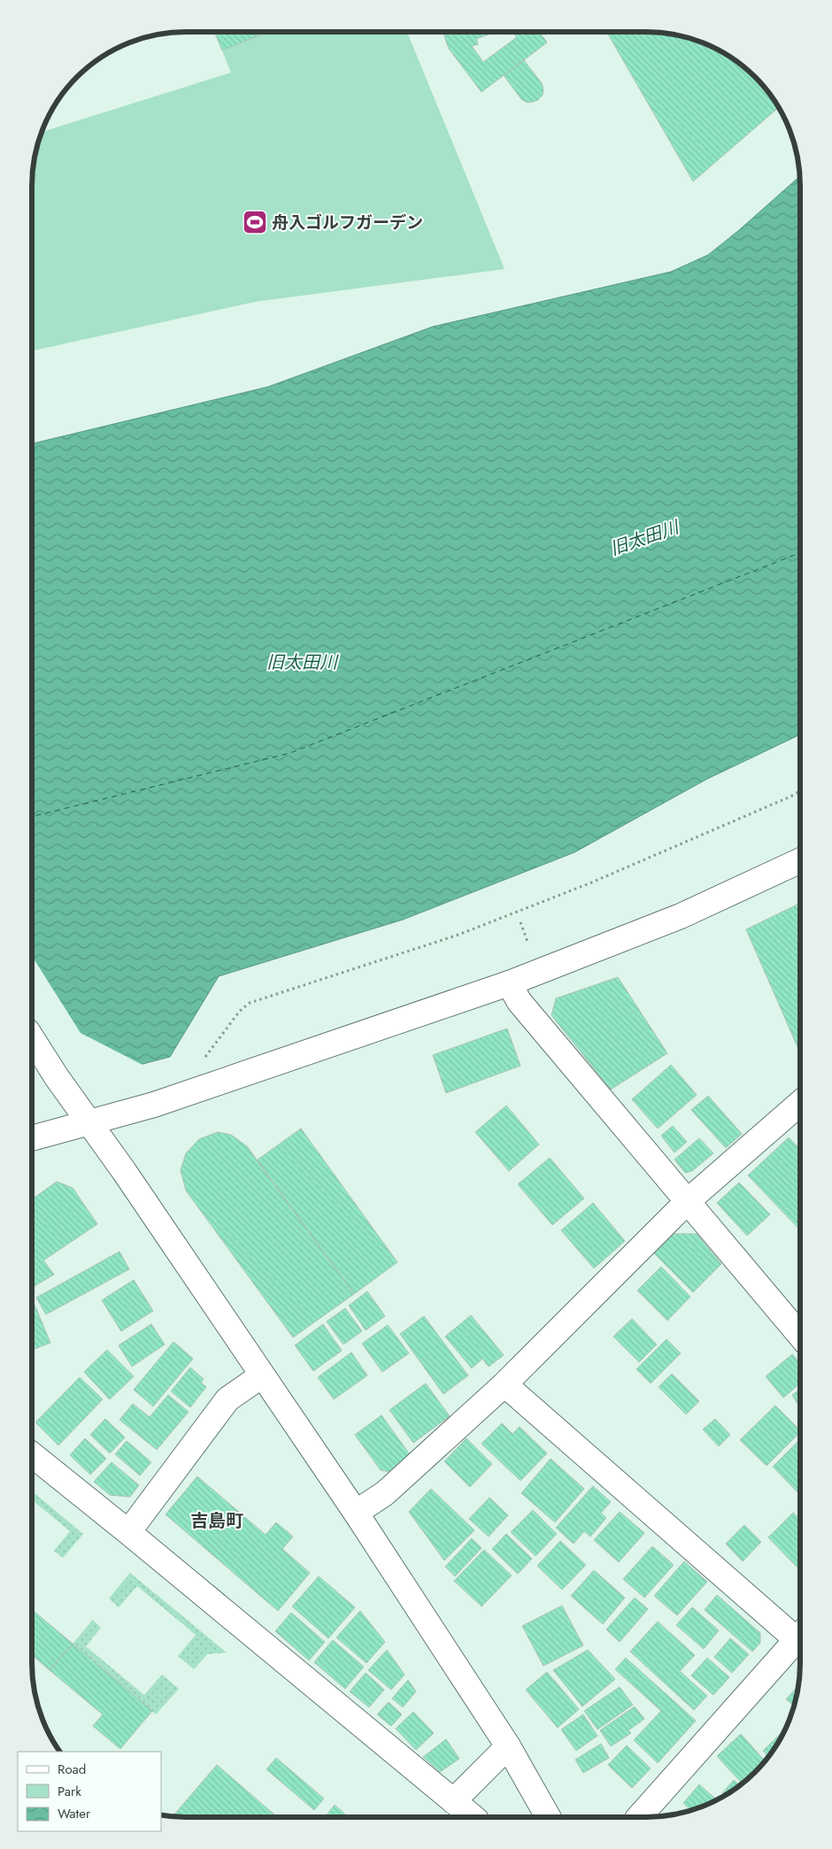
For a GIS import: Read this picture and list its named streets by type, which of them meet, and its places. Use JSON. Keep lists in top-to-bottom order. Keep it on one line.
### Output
{"districts":["吉島町"],"water":["旧太田川"],"places":{"sports":["舟入ゴルフガーデン"]},"legend":["Road","Park","Water"]}
